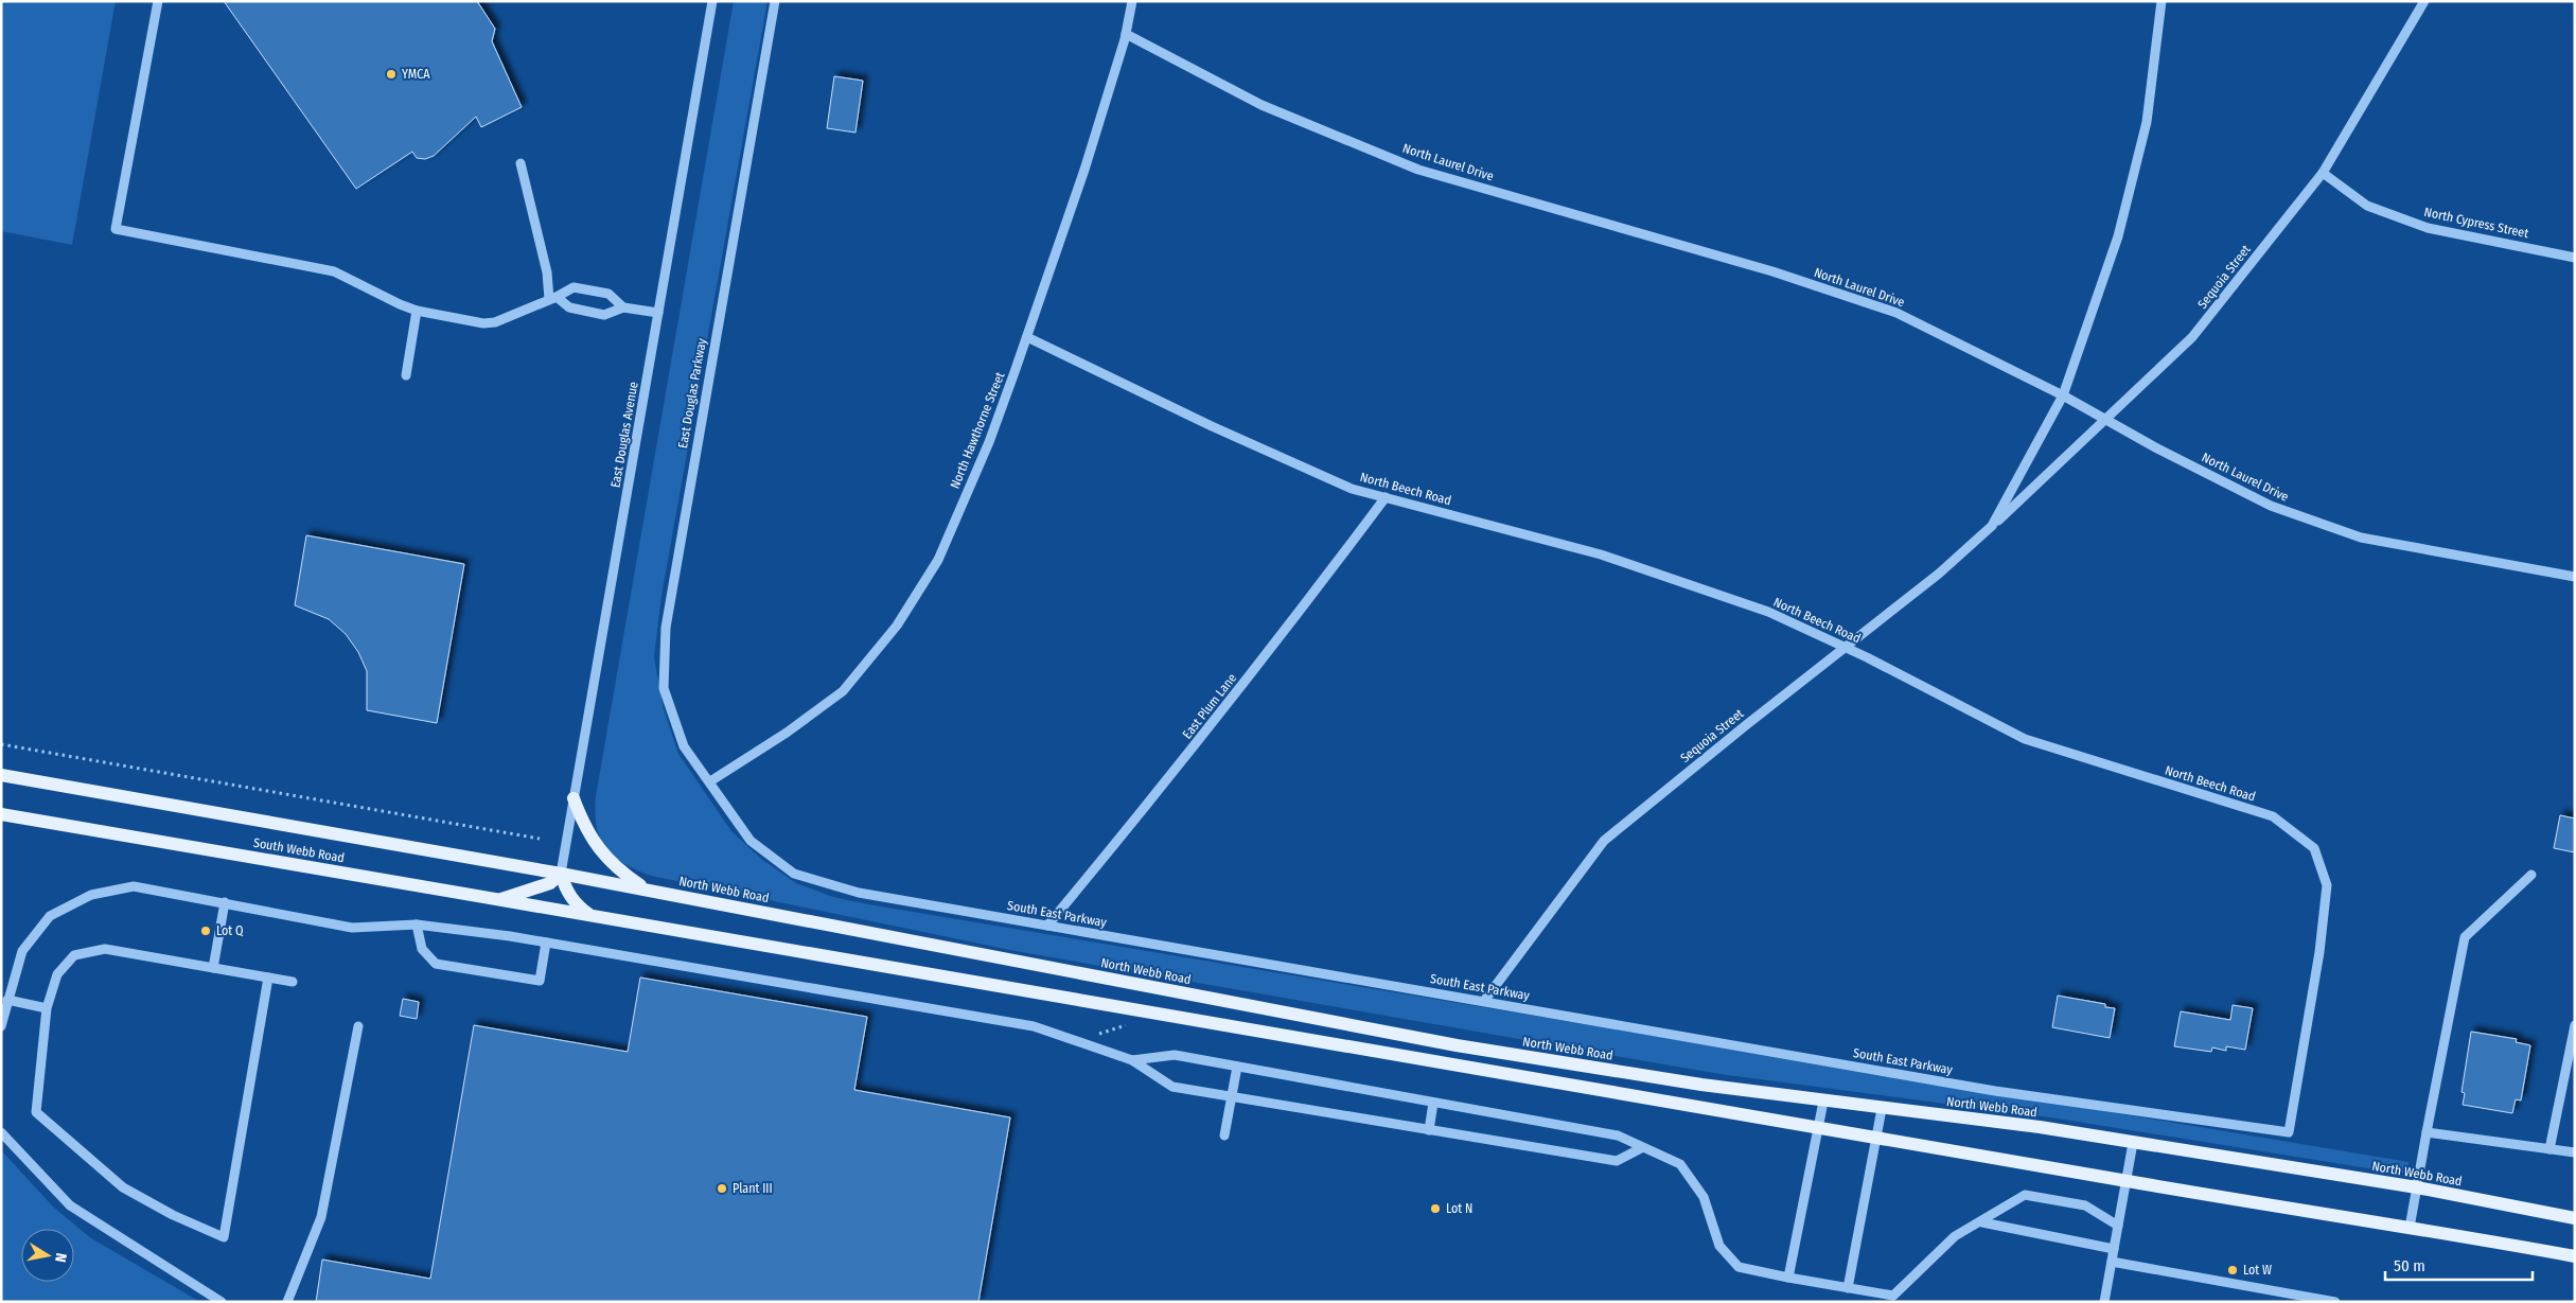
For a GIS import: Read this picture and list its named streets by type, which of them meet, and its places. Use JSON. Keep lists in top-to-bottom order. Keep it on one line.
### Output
{"streets":{"main road":["South Webb Road","North Webb Road"],"street":["North Laurel Drive","North Cypress Street","Sequoia Street","East Douglas Parkway","North Hawthorne Street","East Douglas Avenue","North Beech Road","East Plum Lane","South East Parkway"]},"crossings":[["North Laurel Drive","Sequoia Street"],["North Laurel Drive","North Hawthorne Street"],["North Cypress Street","Sequoia Street"],["Sequoia Street","North Beech Road"],["Sequoia Street","South East Parkway"],["East Douglas Parkway","North Hawthorne Street"],["East Douglas Parkway","South East Parkway"],["North Hawthorne Street","North Beech Road"],["North Hawthorne Street","South East Parkway"],["East Douglas Avenue","South Webb Road"],["East Douglas Avenue","North Webb Road"],["North Beech Road","East Plum Lane"],["North Beech Road","South East Parkway"],["East Plum Lane","South East Parkway"],["South Webb Road","North Webb Road"]],"places":["YMCA","Lot Q","Plant III","Lot N","Lot W"],"scale_bar":"50 m","north":"right"}
